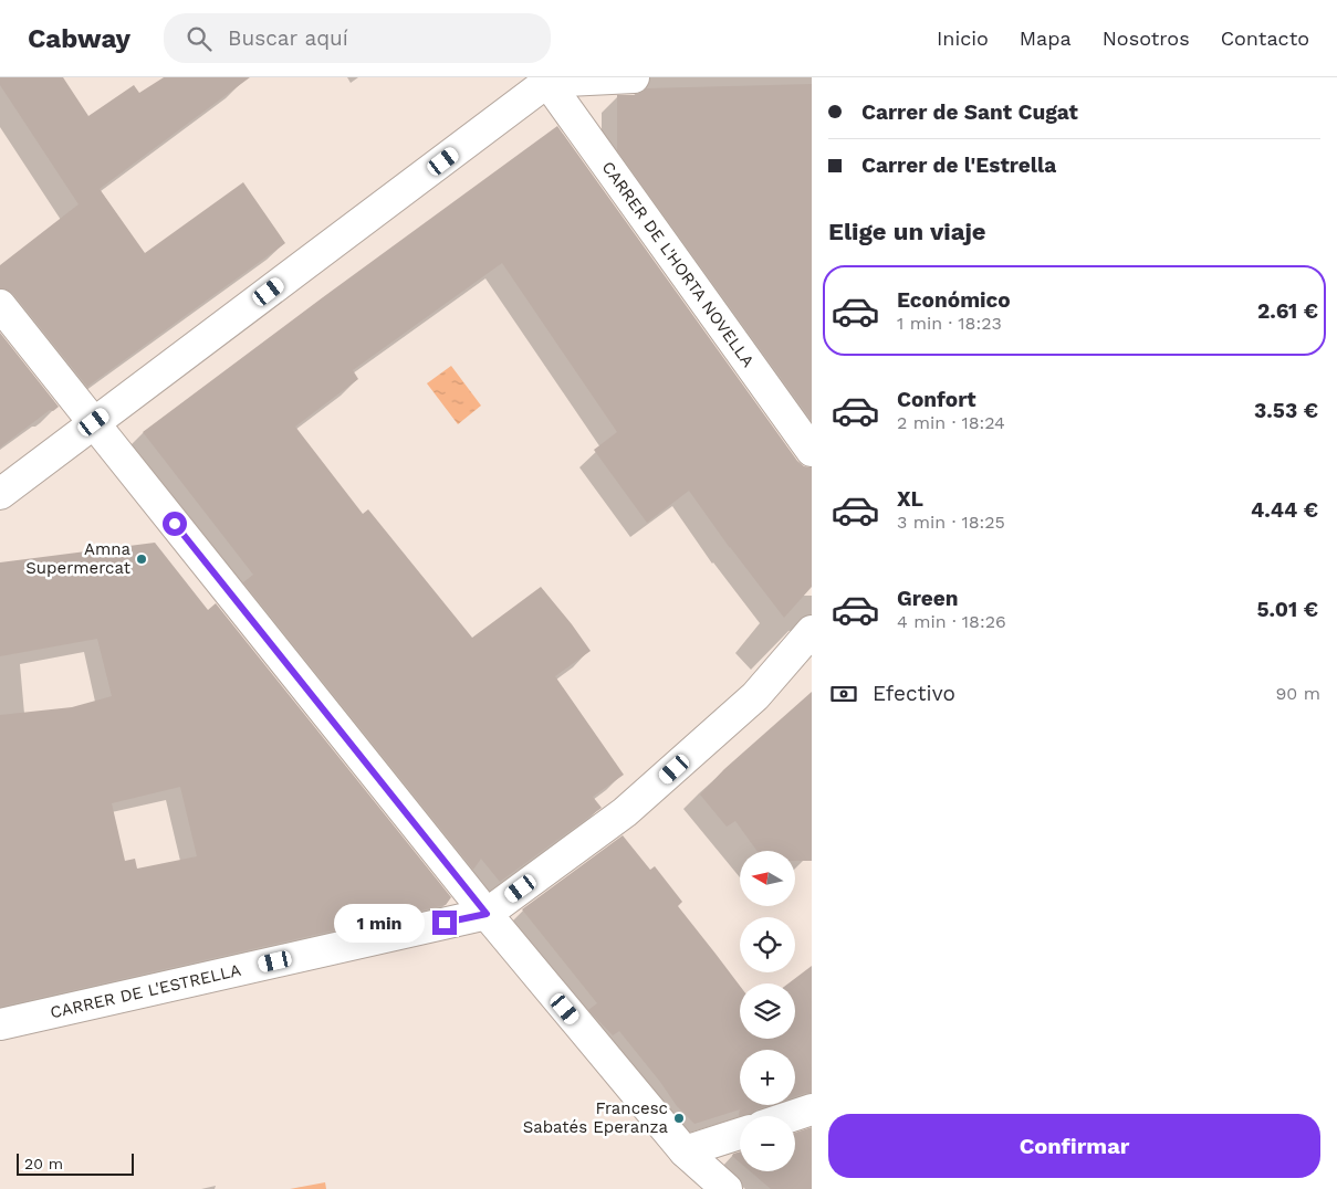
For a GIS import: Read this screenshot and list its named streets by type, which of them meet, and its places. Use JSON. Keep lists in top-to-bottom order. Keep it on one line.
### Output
{"streets":{"street":["CARRER DE L'HORTA NOVELLA","CARRER DE L'ESTRELLA"]},"places":["Amna Supermercat","Francesc Sabatés Eperanza"],"scale_bar":"20 m","north":"left","page":{"header":"Cabway","search":"Buscar aquí","nav":["Inicio","Mapa","Nosotros","Contacto"],"banner":["Carrer de Sant Cugat","Carrer de l'Estrella"],"heading":"Elige un viaje","list":[{"name":"Económico","note":"1 min · 18:23","value":"2.61 €"},{"name":"Confort","note":"2 min · 18:24","value":"3.53 €"},{"name":"XL","note":"3 min · 18:25","value":"4.44 €"},{"name":"Green","note":"4 min · 18:26","value":"5.01 €"}],"pay":["Efectivo","90 m"],"map_buttons":["+","−"],"bubble":"1 min","buttons":"Confirmar","scale":"20 m"}}
